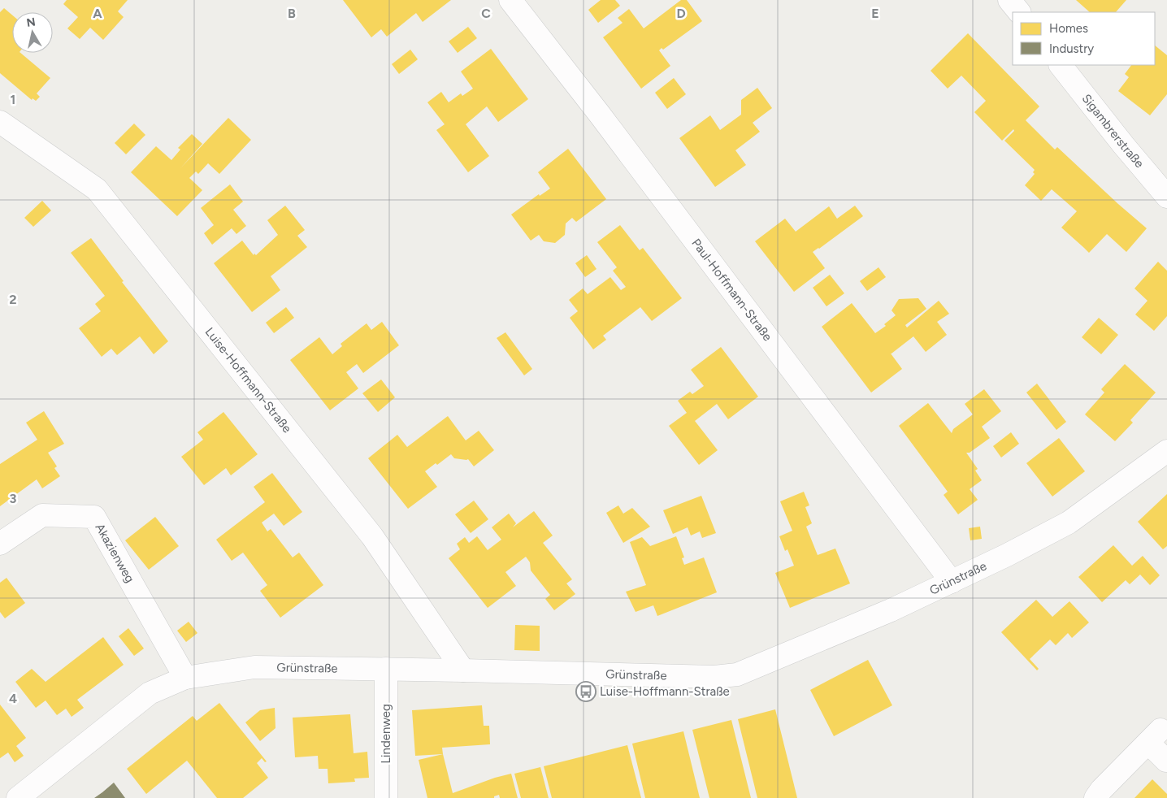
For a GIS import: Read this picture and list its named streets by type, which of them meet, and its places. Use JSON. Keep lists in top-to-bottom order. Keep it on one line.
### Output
{"streets":{"street":["Sigambrerstraße","Paul-Hoffmann-Straße","Luise-Hoffmann-Straße","Akazienweg","Grünstraße","Lindenweg"]},"crossings":[["Paul-Hoffmann-Straße","Grünstraße"],["Luise-Hoffmann-Straße","Grünstraße"],["Akazienweg","Grünstraße"],["Grünstraße","Lindenweg"]],"places":{"bus stop":["Luise-Hoffmann-Straße"]},"legend":["Homes","Industry"],"north":"top","grid":{"columns":["A","B","C","D","E"],"rows":["1","2","3","4"]}}
